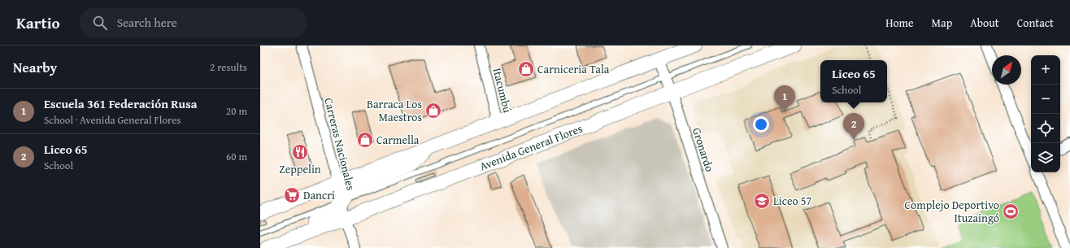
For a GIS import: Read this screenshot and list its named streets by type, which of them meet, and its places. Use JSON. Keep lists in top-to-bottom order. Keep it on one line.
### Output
{"streets":{"main road":["Avenida General Flores"],"street":["Itacumbú","Carreras Nacionales","Gronardo"]},"crossings":[["Carreras Nacionales","Avenida General Flores"],["Avenida General Flores","Gronardo"]],"places":{"shop":["Carniceria Tala","Barraca Los Maestros","Carmella"],"restaurant":["Zeppelin"],"supermarket":["Dancri"],"school or university":["Liceo 57"],"sports":["Complejo Deportivo Ituzaingó"]},"north":"top right","page":{"header":"Kartio","search":"Search here","nav":["Home","Map","About","Contact"],"heading":["Nearby","2 results"],"map_buttons":["+","−"],"popup":["Liceo 65","School"],"pins":["1","2"],"list":[{"mark":"1","name":"Escuela 361 Federación Rusa","note":"School · Avenida General Flores","value":"20 m"},{"mark":"2","name":"Liceo 65","note":"School","value":"60 m"}]}}
